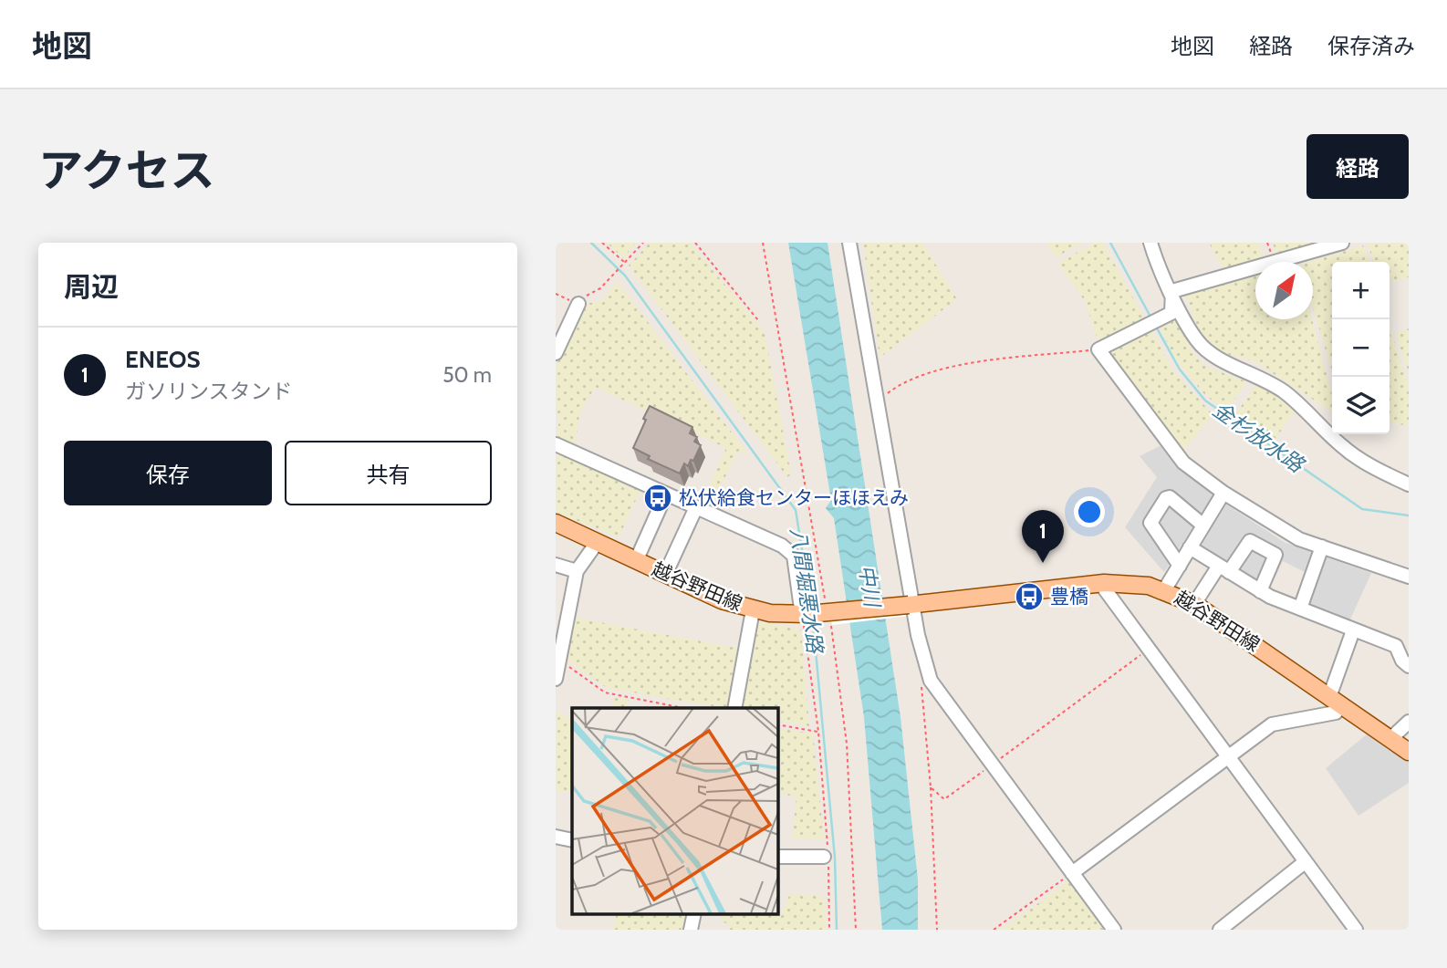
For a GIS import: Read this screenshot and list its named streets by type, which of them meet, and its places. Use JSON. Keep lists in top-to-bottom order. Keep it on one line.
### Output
{"streets":{"main road":["越谷野田線"]},"water":["金杉放水路","中川","八間堀悪水路"],"places":{"bus stop":["松伏給食センターほほえみ","豊橋"]},"north":"top right","page":{"header":"地図","nav":["地図","経路","保存済み"],"title":"アクセス","buttons":["経路",["保存","共有"]],"heading":"周辺","map_buttons":["+","−"],"list":[{"mark":"1","name":"ENEOS","note":"ガソリンスタンド","value":"50 m"}],"pins":"1"}}
